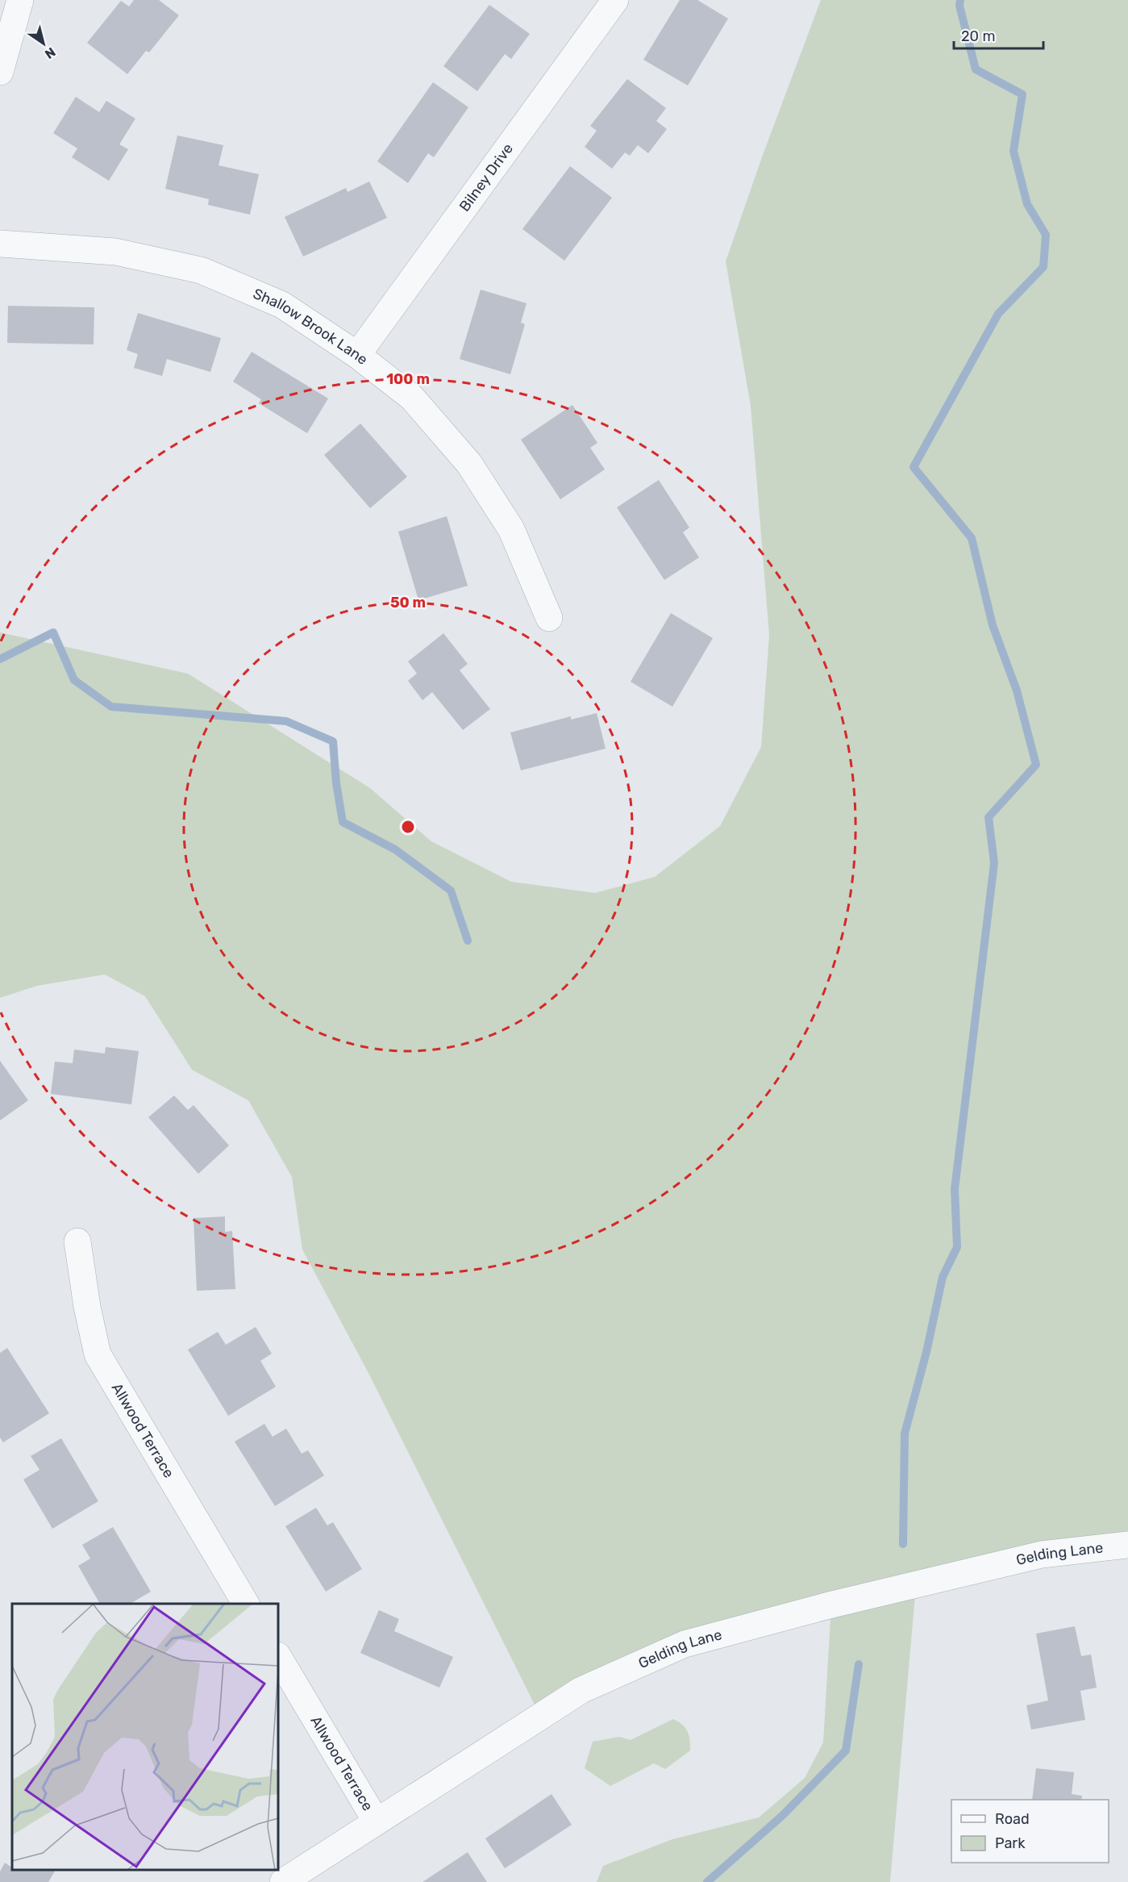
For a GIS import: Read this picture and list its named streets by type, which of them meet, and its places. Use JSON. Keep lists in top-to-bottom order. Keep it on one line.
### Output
{"streets":{"street":["Bilney Drive","Shallow Brook Lane","Allwood Terrace","Gelding Lane"]},"crossings":[["Bilney Drive","Shallow Brook Lane"],["Allwood Terrace","Gelding Lane"]],"legend":["Road","Park"],"scale_bar":"20 m","north":"bottom right","rings":["100 m","50 m"]}
